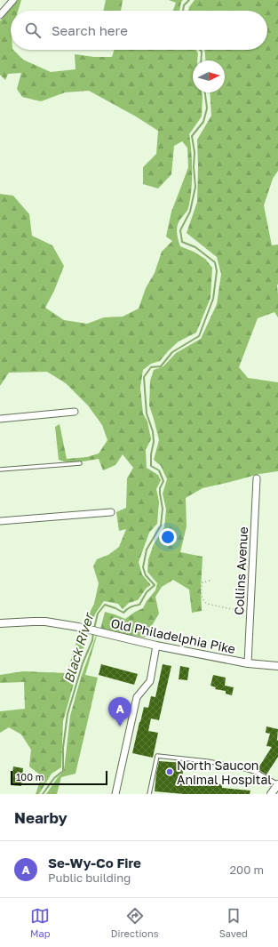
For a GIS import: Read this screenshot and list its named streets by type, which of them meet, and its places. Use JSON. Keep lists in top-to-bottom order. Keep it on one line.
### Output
{"streets":{"street":["Collins Avenue","Old Philadelphia Pike"]},"crossings":[["Collins Avenue","Old Philadelphia Pike"]],"water":["Black River"],"places":["North Saucon Animal Hospital"],"scale_bar":"100 m","north":"right","page":{"search":"Search here","pins":"A","scale":"100 m","heading":"Nearby","list":[{"mark":"A","name":"Se-Wy-Co Fire","note":"Public building","value":"200 m"}],"nav":["Map","Directions","Saved"]}}
